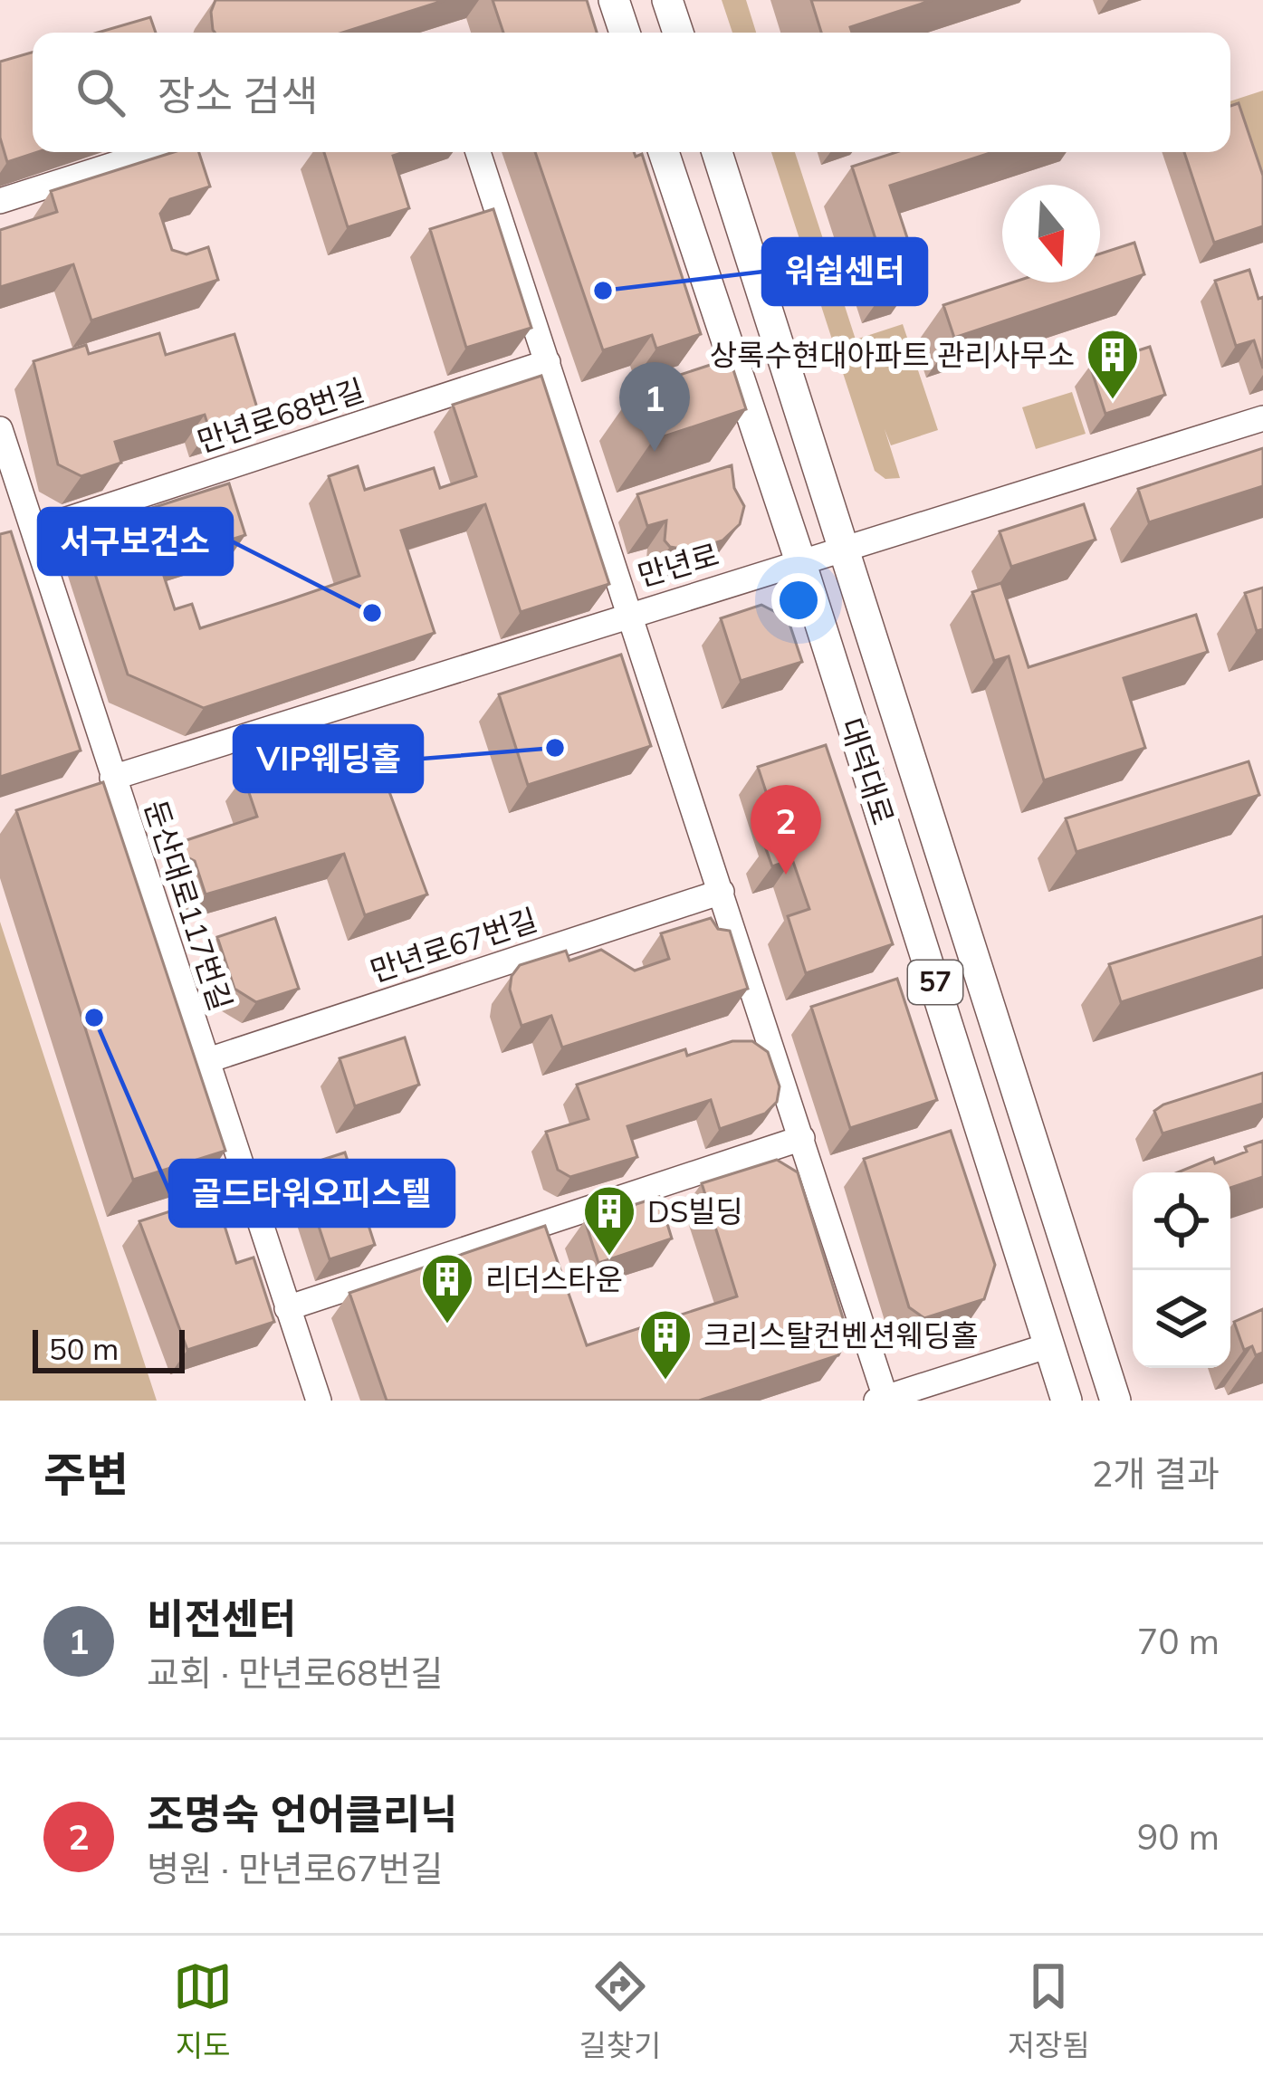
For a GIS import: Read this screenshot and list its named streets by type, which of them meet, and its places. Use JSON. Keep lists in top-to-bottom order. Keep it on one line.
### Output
{"streets":{"main road":["대덕대로","57"],"street":["만년로68번길","만년로","둔산대로117번길","만년로67번길"]},"crossings":[["만년로68번길","둔산대로117번길"],["만년로","대덕대로"],["만년로","둔산대로117번길"],["둔산대로117번길","만년로67번길"]],"places":{"other":["워쉽센터","서구보건소","VIP웨딩홀","골드타워오피스텔"],"building":["상록수현대아파트 관리사무소","DS빌딩","리더스타운","크리스탈컨벤션웨딩홀"]},"scale_bar":"50 m","north":"bottom","page":{"search":"장소 검색","pins":["1","2"],"scale":"50 m","heading":["주변","2개 결과"],"list":[{"mark":"1","name":"비전센터","note":"교회 · 만년로68번길","value":"70 m"},{"mark":"2","name":"조명숙 언어클리닉","note":"병원 · 만년로67번길","value":"90 m"}],"nav":["지도","길찾기","저장됨"]}}
